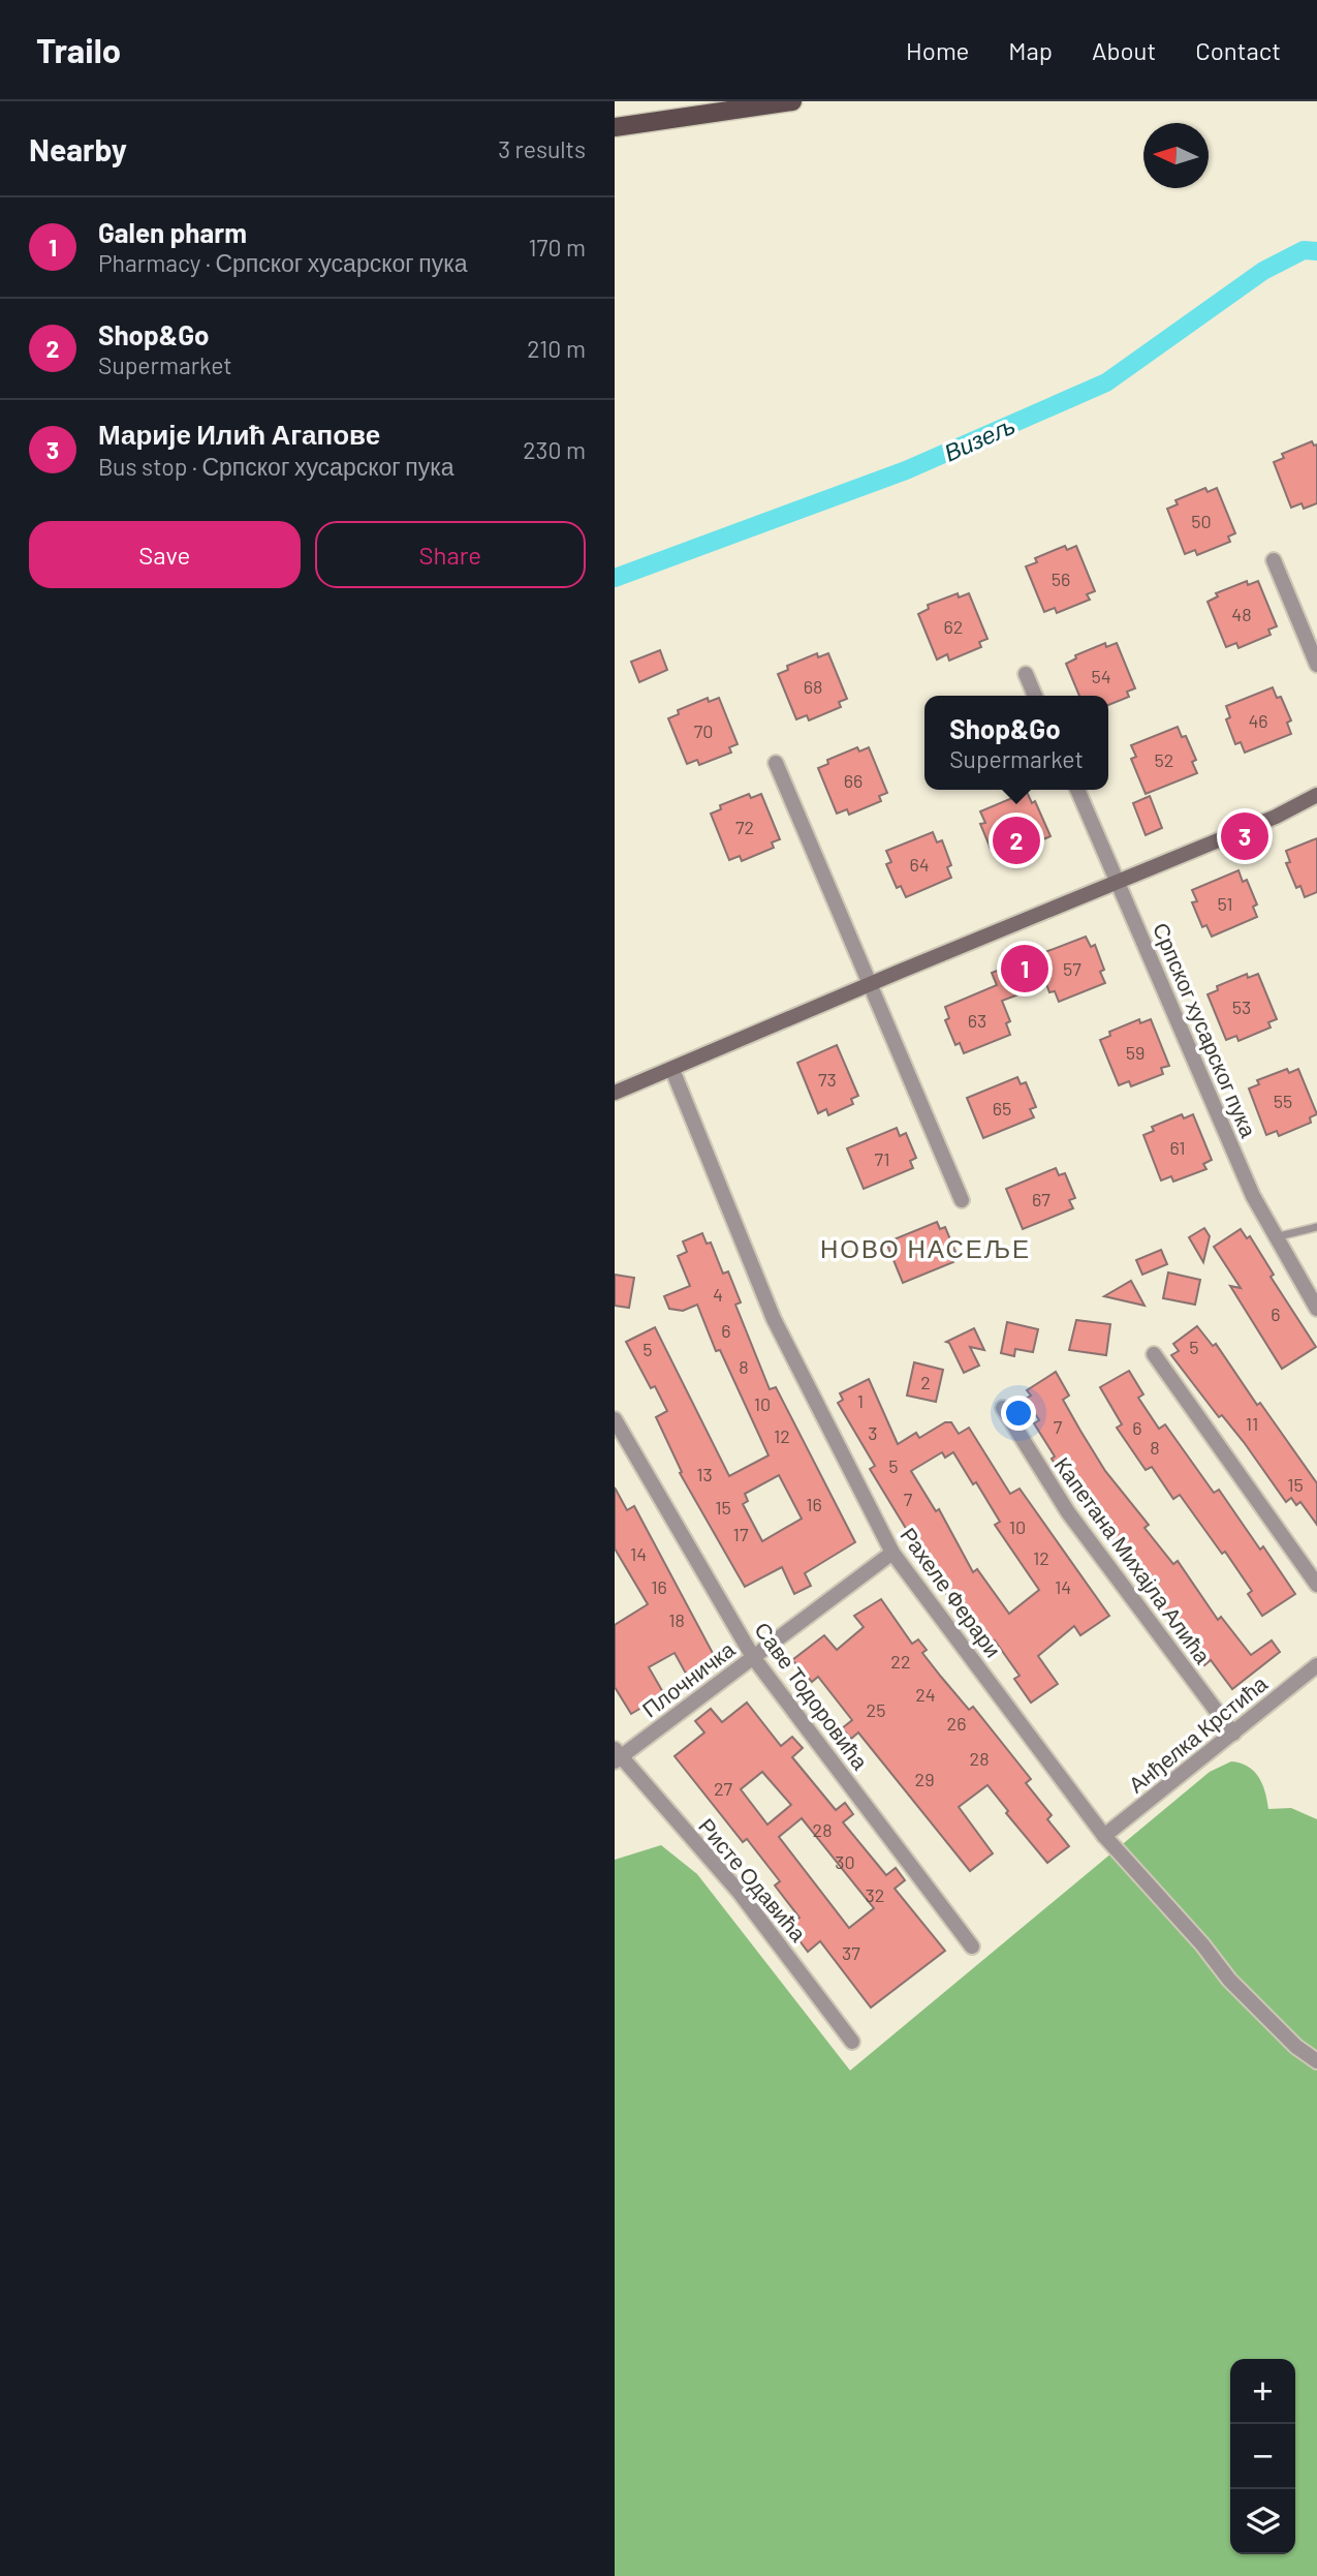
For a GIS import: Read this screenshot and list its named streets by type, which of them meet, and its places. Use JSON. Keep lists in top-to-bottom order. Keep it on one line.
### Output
{"streets":{"street":["Српског хусарског пука","Капетана Михајла Алића","Рахеле Ферари","Плочничка","Саве Тодоровића","Анђелка Крстића","Ристе Одавића"]},"crossings":[["Капетана Михајла Алића","Анђелка Крстића"],["Рахеле Ферари","Плочничка"],["Рахеле Ферари","Анђелка Крстића"],["Плочничка","Саве Тодоровића"],["Плочничка","Ристе Одавића"]],"districts":["НОВО НАСЕЉЕ"],"water":["Визељ"],"house_numbers":["50","56","48","62","54","68","46","70","52","66","72","64","51","57","53","63","59","73","55","65","61","71","67","4","6","6","5","5","8","2","1","10","11","7","6","3","12","8","5","13","15","7","16","15","10","17","14","12","16","14","18","22","24","25","26","28","29","27","28","30","32","37"],"north":"left","page":{"header":"Trailo","nav":["Home","Map","About","Contact"],"heading":["Nearby","3 results"],"list":[{"mark":"1","name":"Galen pharm","note":"Pharmacy · Српског хусарског пука","value":"170 m"},{"mark":"2","name":"Shop&Go","note":"Supermarket","value":"210 m"},{"mark":"3","name":"Марије Илић Агапове","note":"Bus stop · Српског хусарског пука","value":"230 m"}],"buttons":["Save","Share"],"popup":["Shop&Go","Supermarket"],"pins":["3","2","1"],"map_buttons":["+","−"]}}
